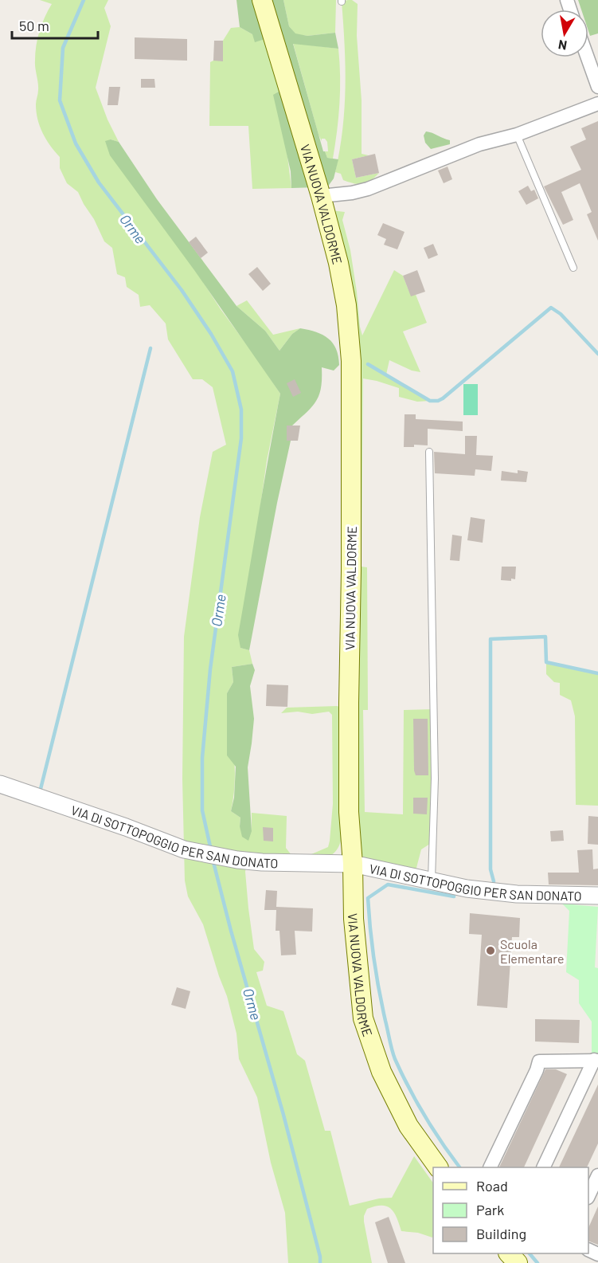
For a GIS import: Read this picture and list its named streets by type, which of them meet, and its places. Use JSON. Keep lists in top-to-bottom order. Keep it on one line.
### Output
{"streets":{"main road":["VIA NUOVA VALDORME"],"street":["VIA DI SOTTOPOGGIO PER SAN DONATO"]},"crossings":[["VIA NUOVA VALDORME","VIA DI SOTTOPOGGIO PER SAN DONATO"]],"water":["Orme"],"places":["Scuola Elementare"],"legend":["Road","Park","Building"],"scale_bar":"50 m","north":"bottom"}
